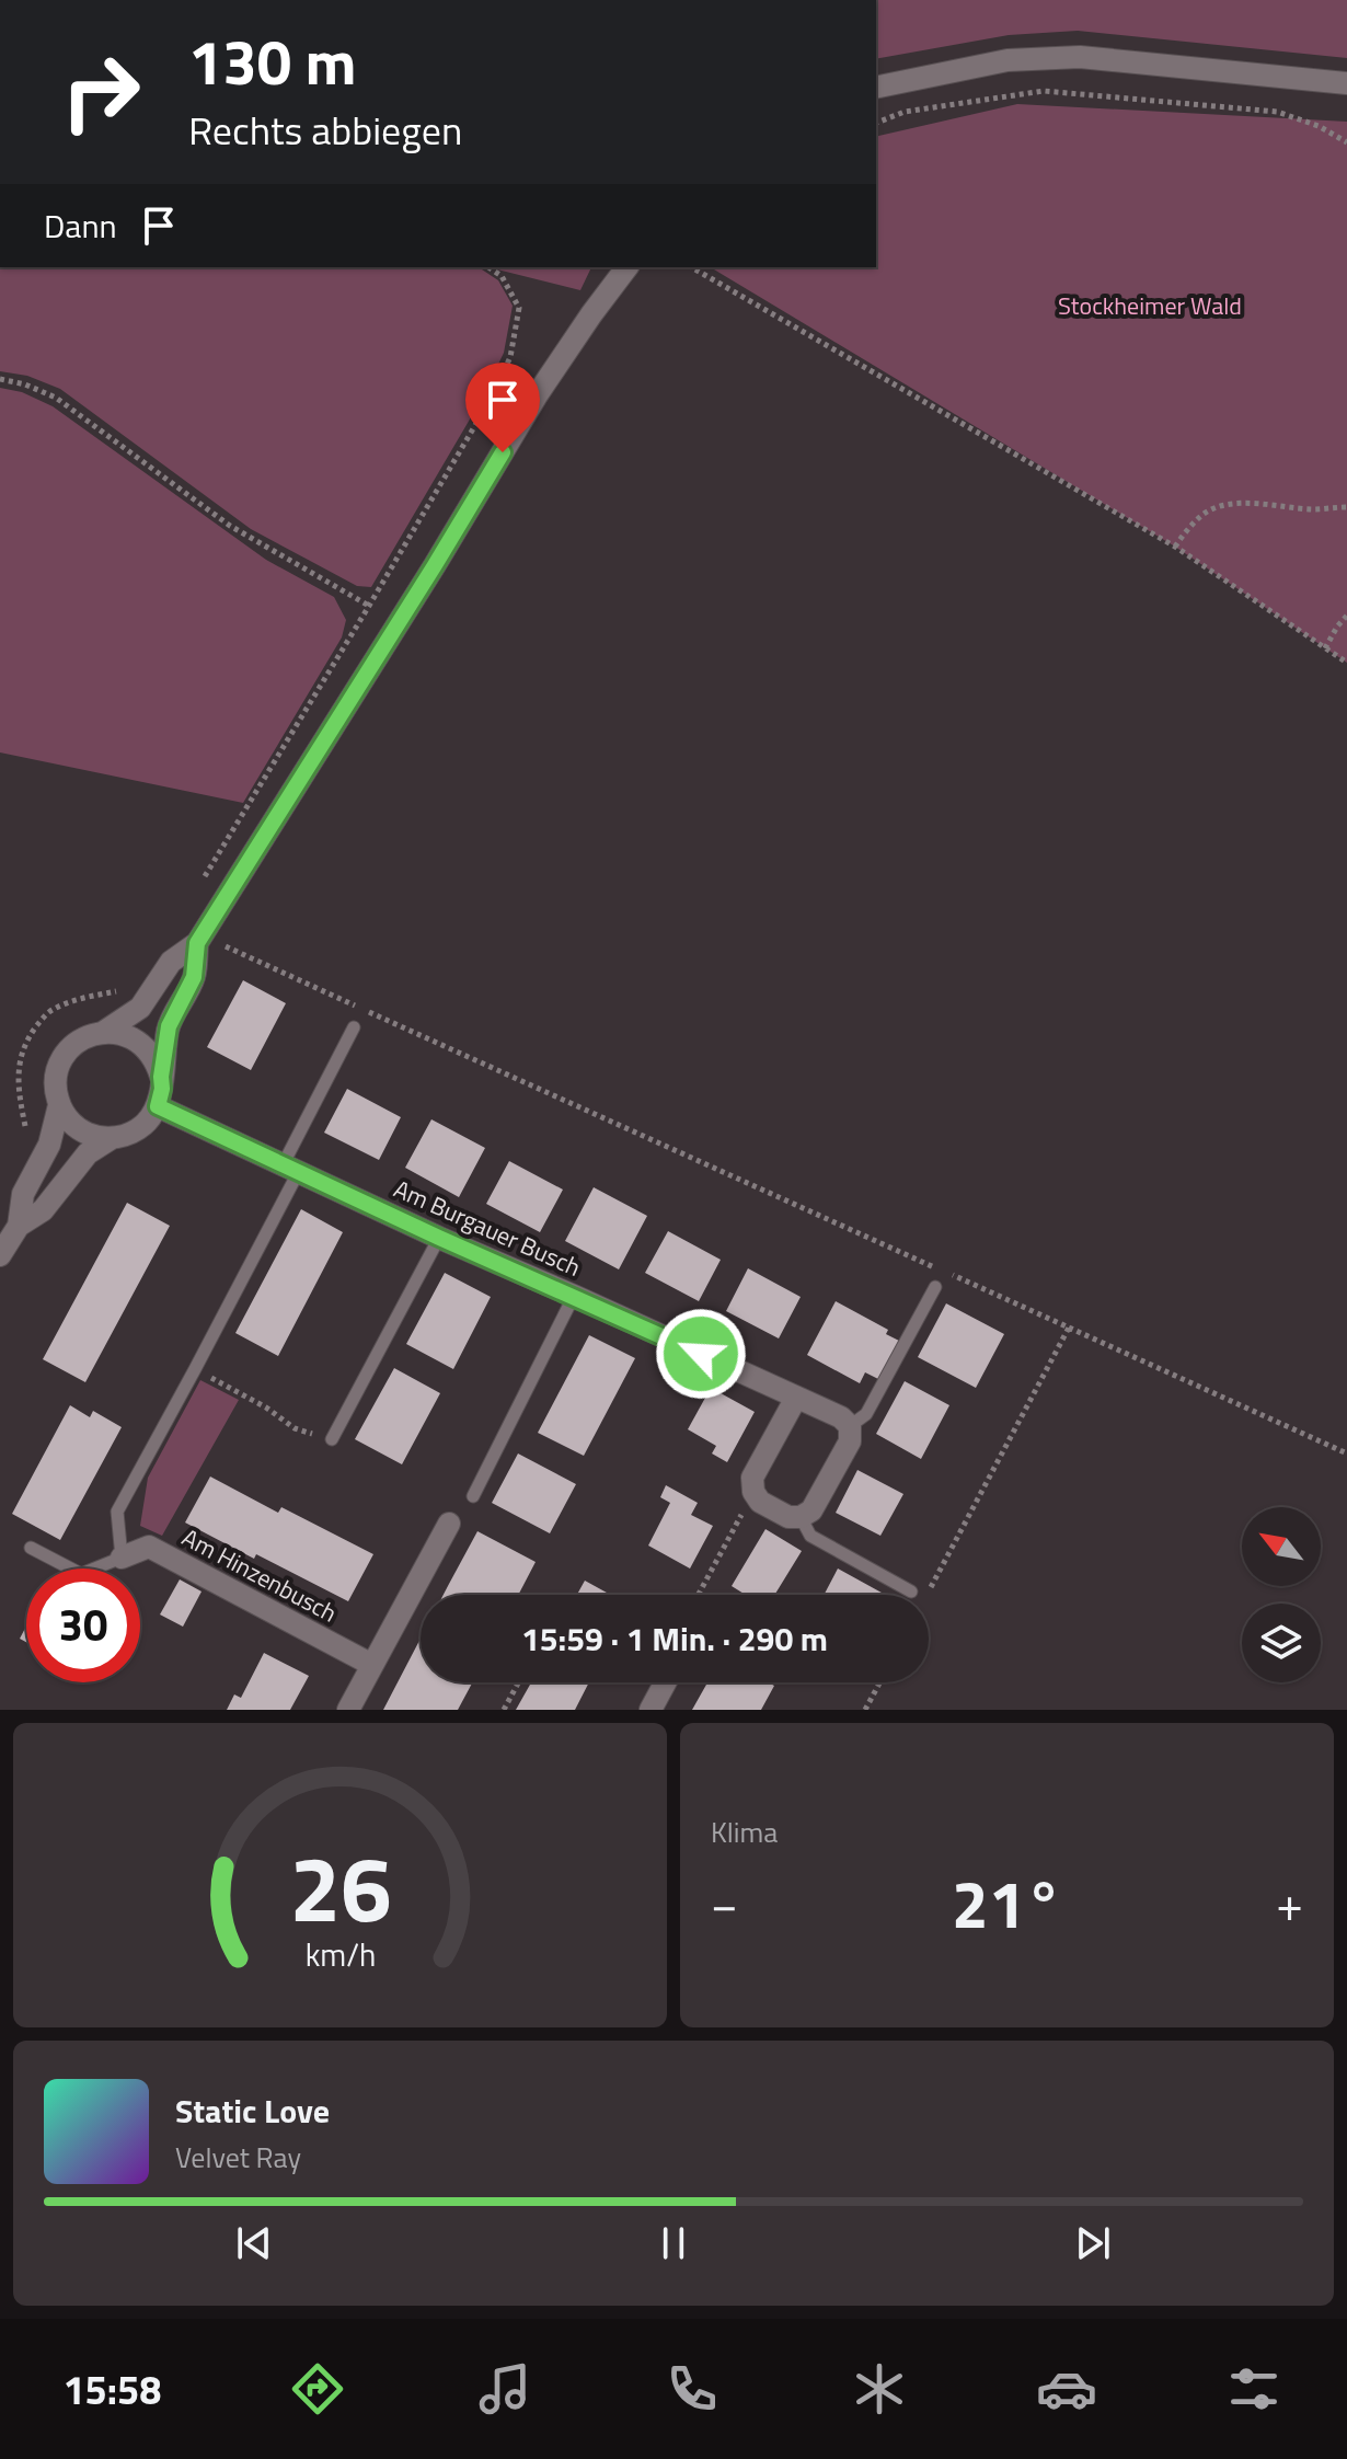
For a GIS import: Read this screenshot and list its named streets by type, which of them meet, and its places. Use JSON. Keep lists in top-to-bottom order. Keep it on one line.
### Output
{"streets":{"main road":["Am Burgauer Busch","Am Hinzenbusch"]},"parks":["Stockheimer Wald"],"north":"top left","page":{"turn":["130 m","Rechts abbiegen"],"then":"Dann","limit":"30","trip":"15:59 · 1 Min. · 290 m","tile":"Klima","heat":["−","21°","+"],"song":["Static Love","Velvet Ray"],"tabs":"15:58","gauge":["26","km/h"]}}
